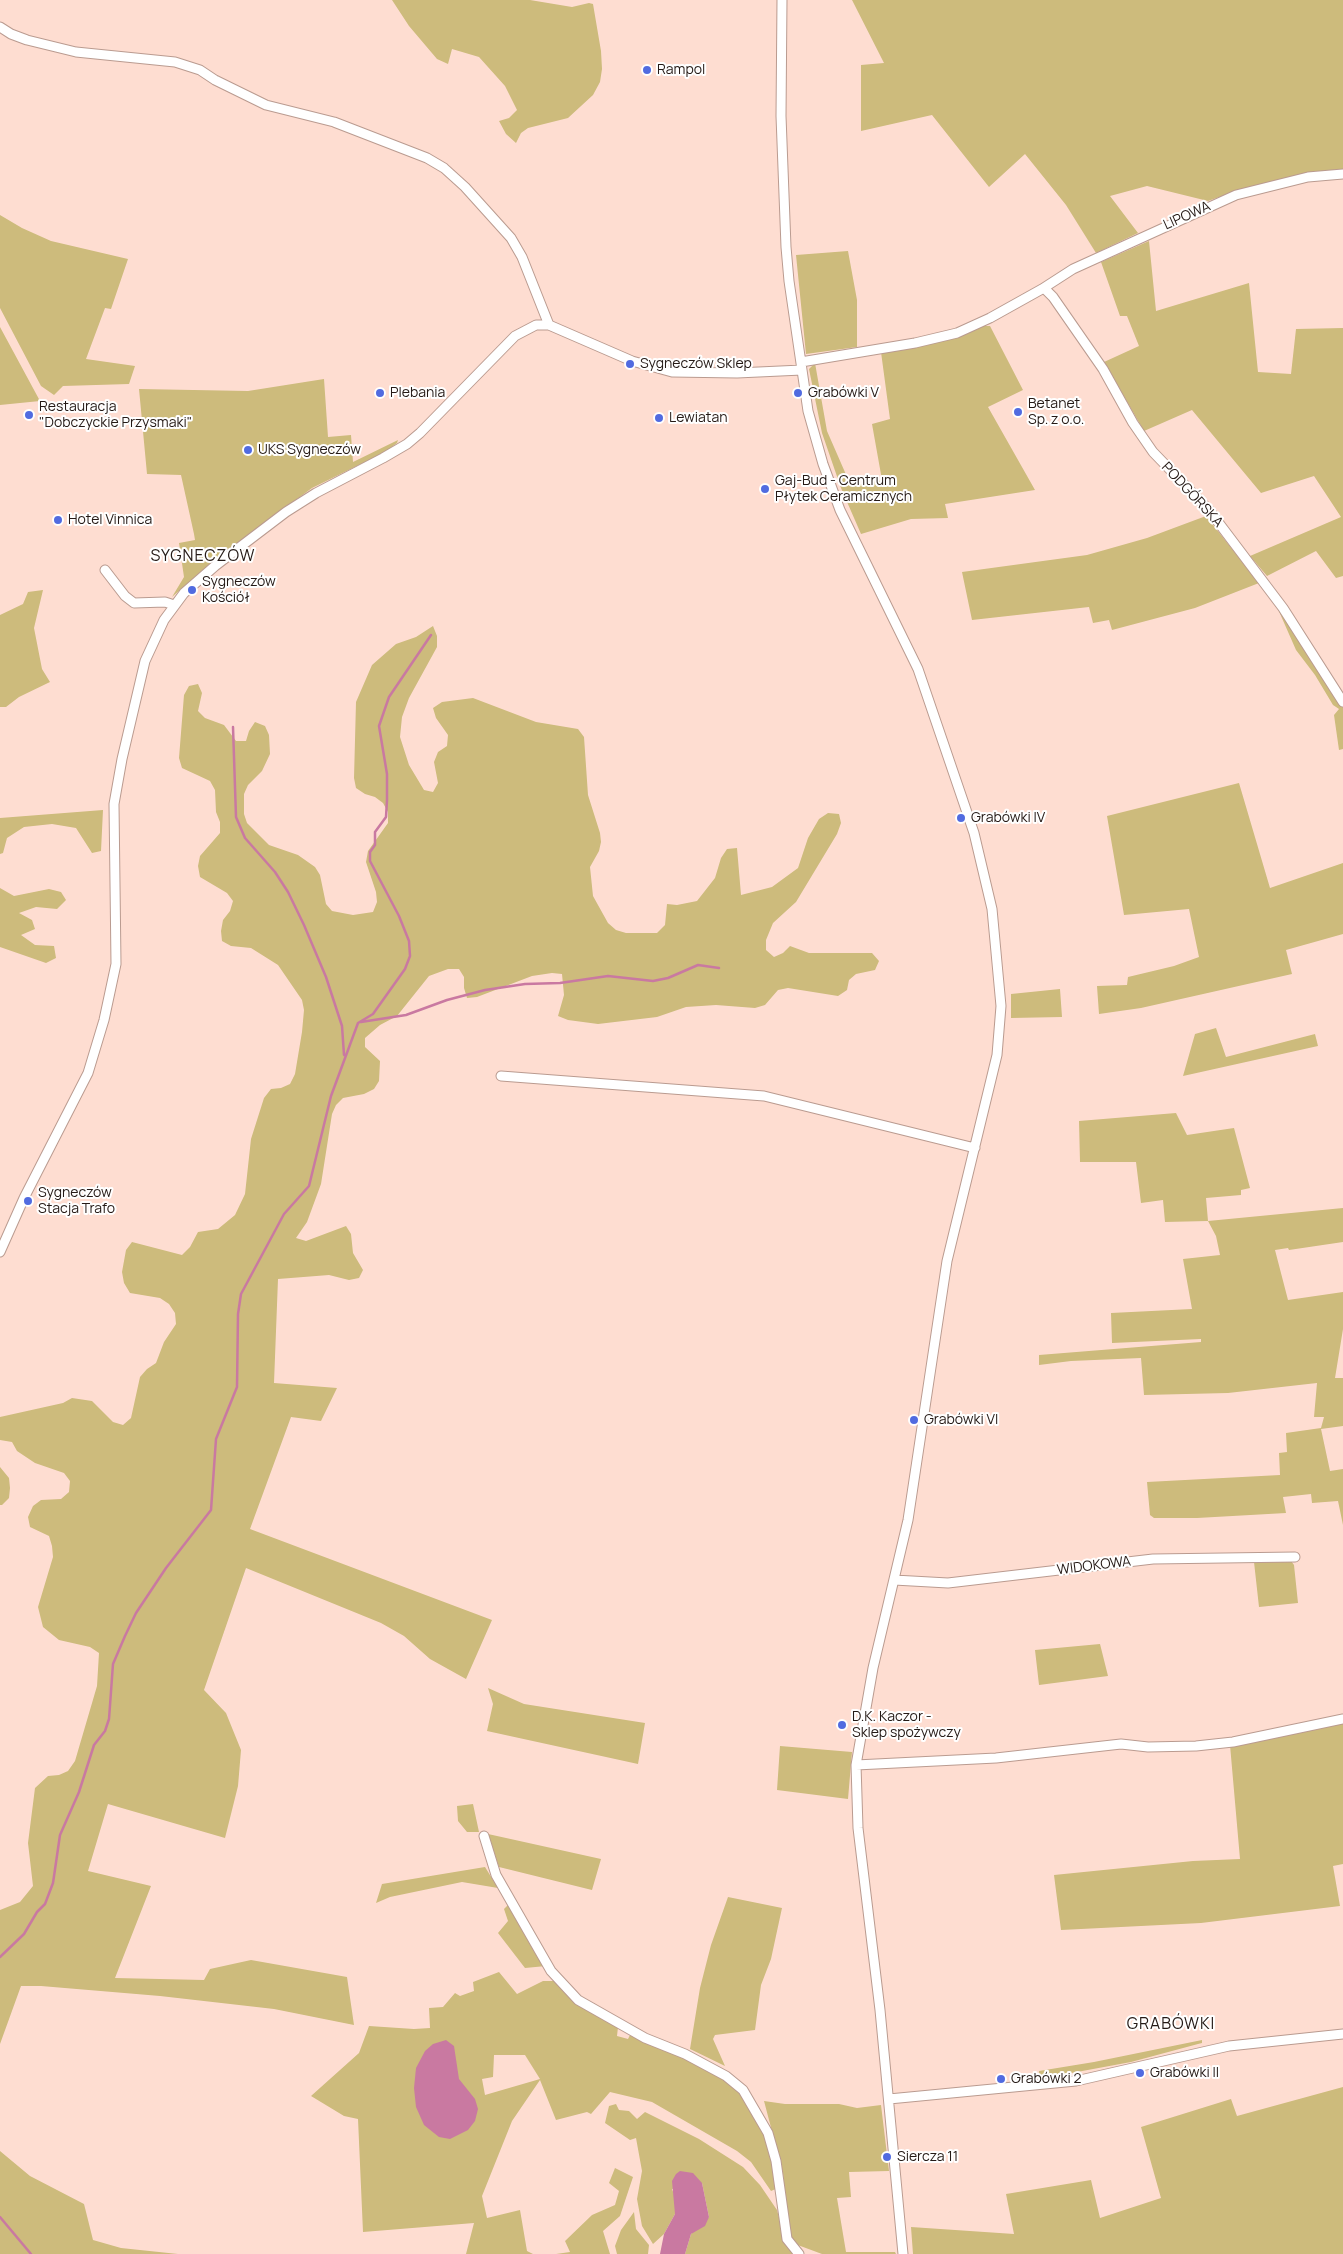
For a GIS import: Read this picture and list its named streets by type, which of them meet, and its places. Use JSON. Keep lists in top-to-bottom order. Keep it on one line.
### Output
{"streets":{"street":["LIPOWA","PODGÓRSKA","WIDOKOWA"]},"crossings":[["LIPOWA","PODGÓRSKA"]],"districts":["SYGNECZÓW","GRABÓWKI"],"places":["Rampol","Sygneczów Sklep","Plebania","Grabówki V","Betanet Sp. z o.o.","Restauracja \"Dobczyckie Przysmaki\"","Lewiatan","UKS Sygneczów","Gaj-Bud - Centrum Płytek Ceramicznych","Hotel Vinnica","Sygneczów Kościół","Grabówki IV","Sygneczów Stacja Trafo","Grabówki VI","D.K. Kaczor - Sklep spożywczy","Grabówki II","Grabówki 2","Siercza 11"]}
